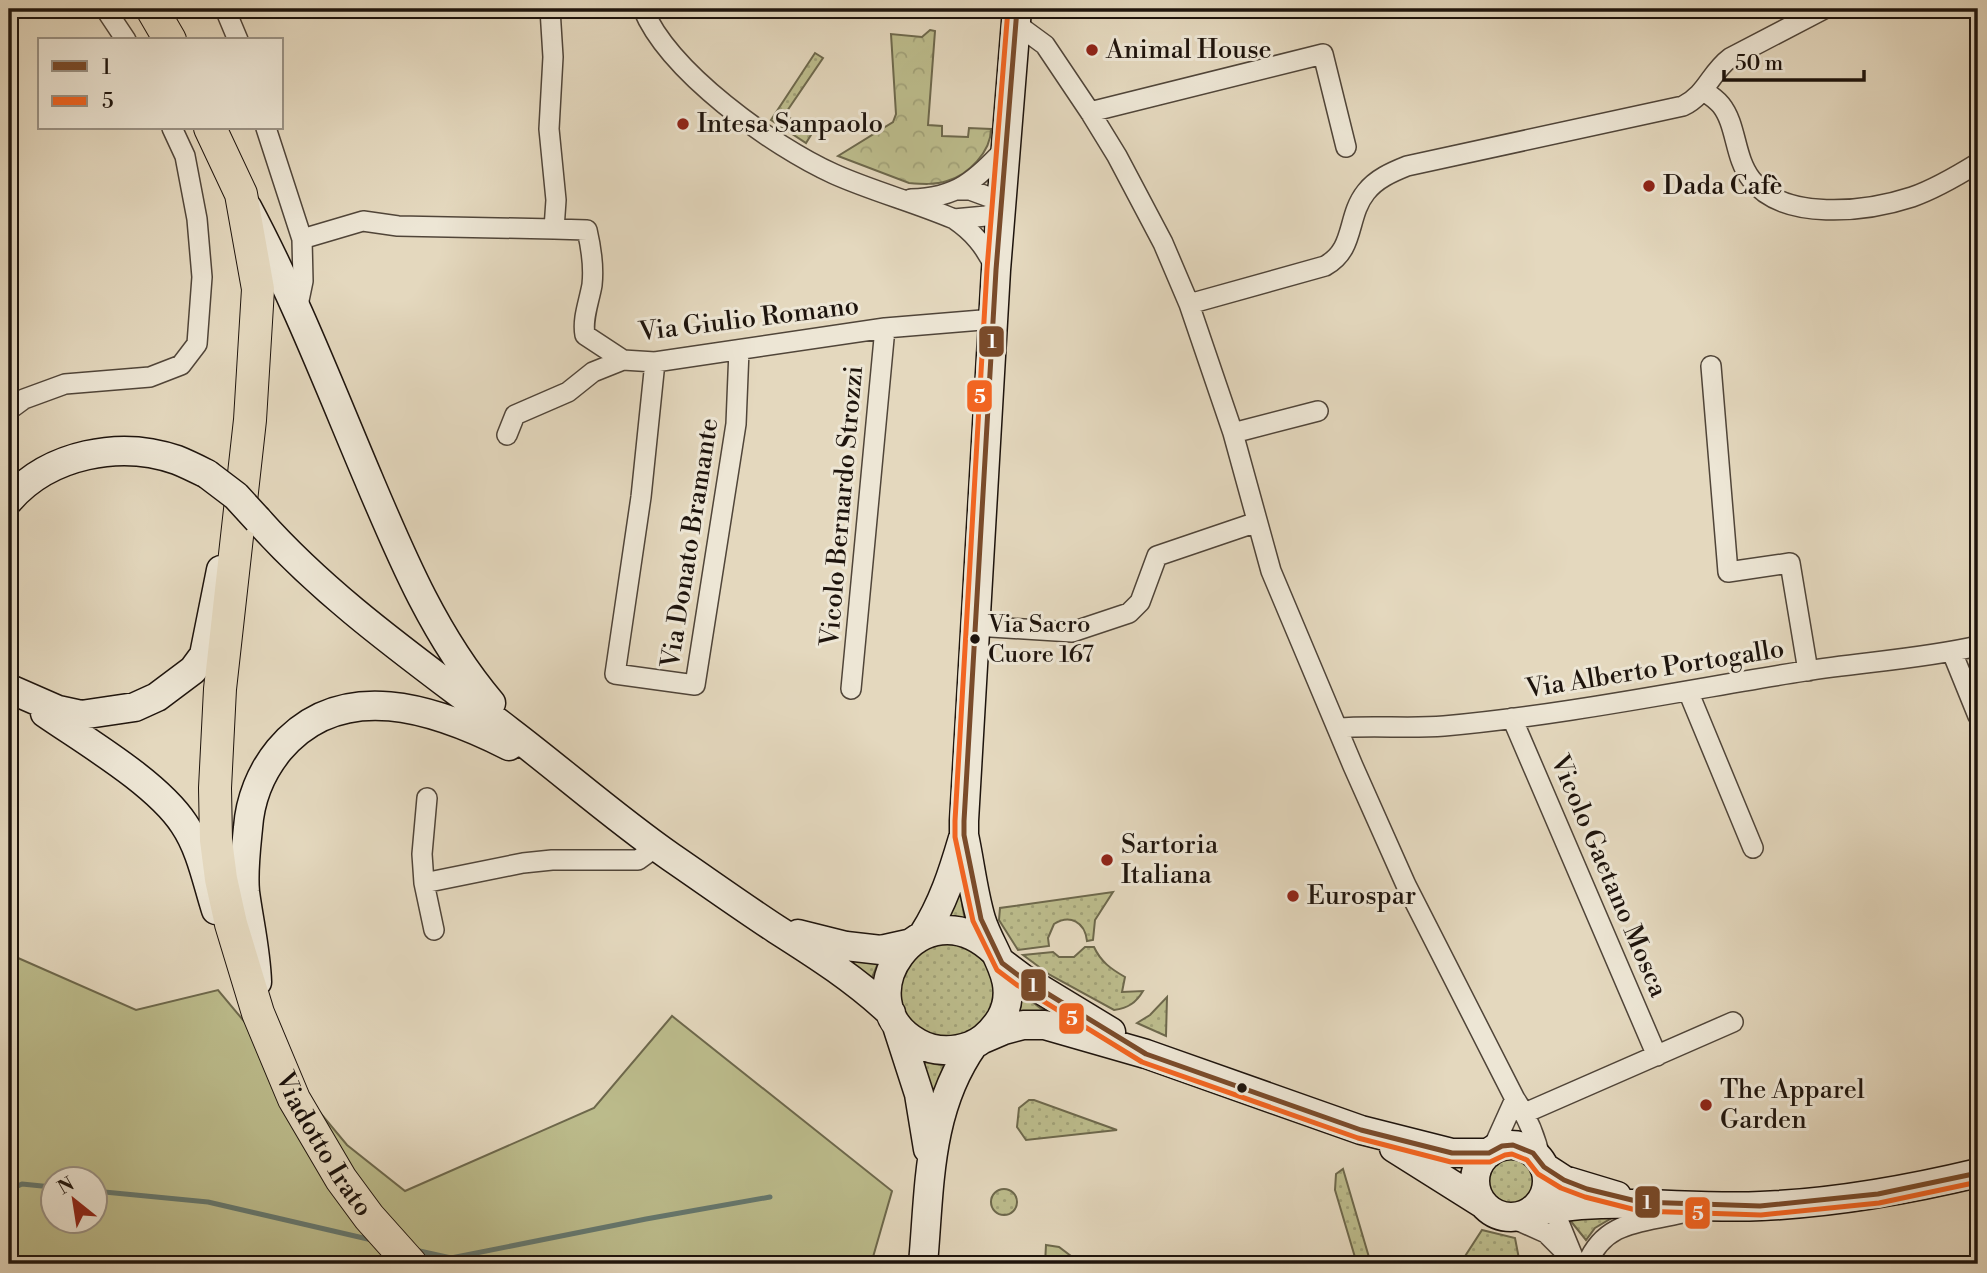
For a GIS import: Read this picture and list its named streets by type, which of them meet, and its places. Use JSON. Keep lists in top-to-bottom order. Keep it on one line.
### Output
{"streets":{"main road":["Viadotto Irato"],"street":["Via Giulio Romano","Vicolo Bernardo Strozzi","Via Donato Bramante","Via Alberto Portogallo","Vicolo Gaetano Mosca"]},"crossings":[["Via Giulio Romano","Vicolo Bernardo Strozzi"],["Via Giulio Romano","Via Donato Bramante"],["Via Alberto Portogallo","Vicolo Gaetano Mosca"]],"places":["Animal House","Intesa Sanpaolo","Dada Cafè","Via Sacro Cuore 167","Sartoria Italiana","Eurospar","The Apparel Garden"],"lines":["transit line 1","transit line 5"],"legend":["1","5"],"scale_bar":"50 m","north":"top left"}
